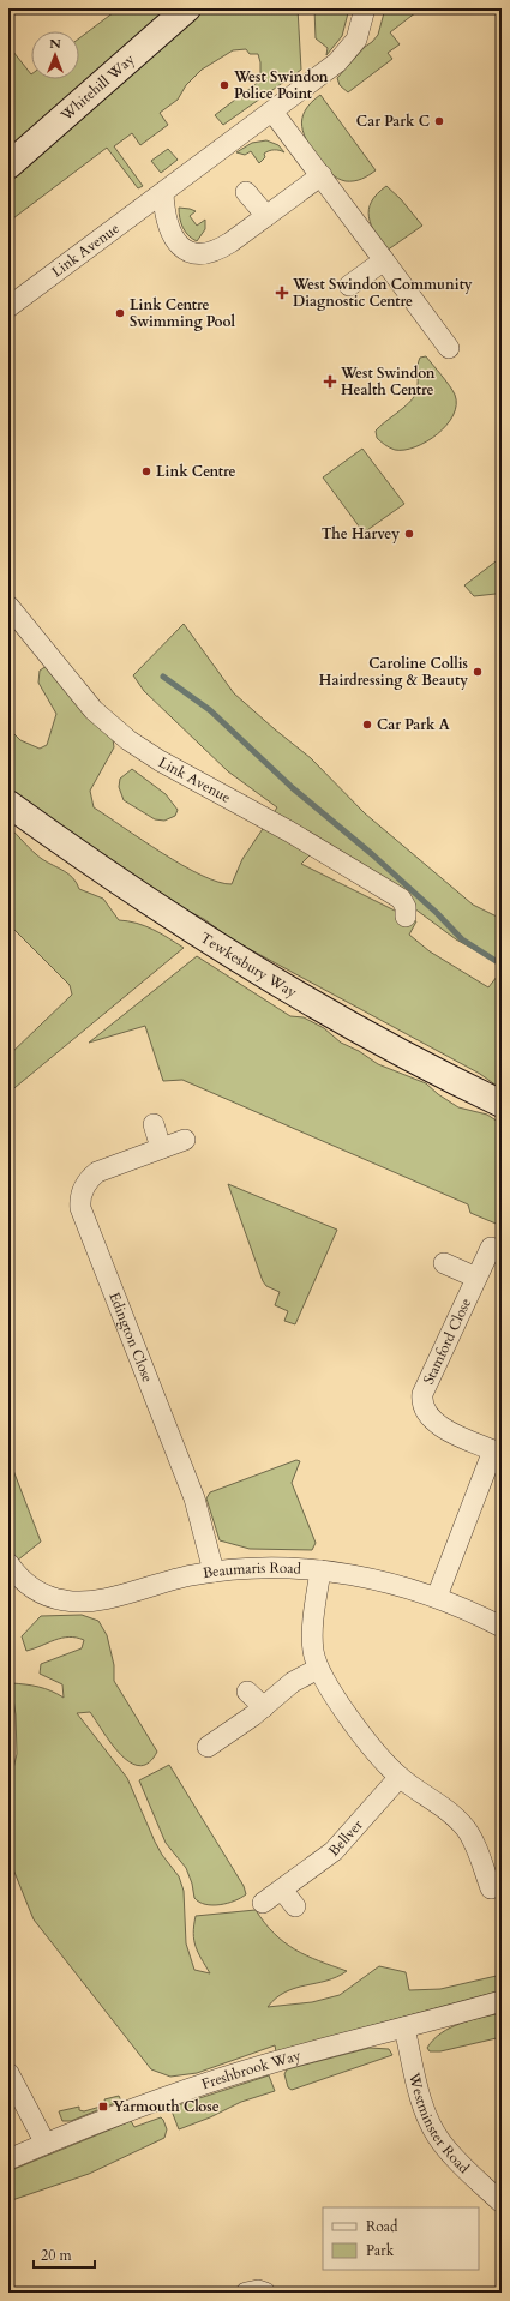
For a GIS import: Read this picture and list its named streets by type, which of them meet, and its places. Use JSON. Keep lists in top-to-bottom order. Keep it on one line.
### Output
{"streets":{"main road":["Whitehill Way","Tewkesbury Way"],"street":["Link Avenue","Edington Close","Stamford Close","Beaumaris Road","Bellver","Freshbrook Way","Westminster Road"]},"crossings":[["Edington Close","Beaumaris Road"],["Stamford Close","Beaumaris Road"],["Freshbrook Way","Westminster Road"]],"places":{"other":["West Swindon Police Point","Car Park C","Link Centre Swimming Pool","Link Centre","The Harvey","Caroline Collis Hairdressing & Beauty","Car Park A"],"health":["West Swindon Community Diagnostic Centre","West Swindon Health Centre"],"transit":["Yarmouth Close"]},"legend":["Road","Park"],"scale_bar":"20 m","north":"top"}
